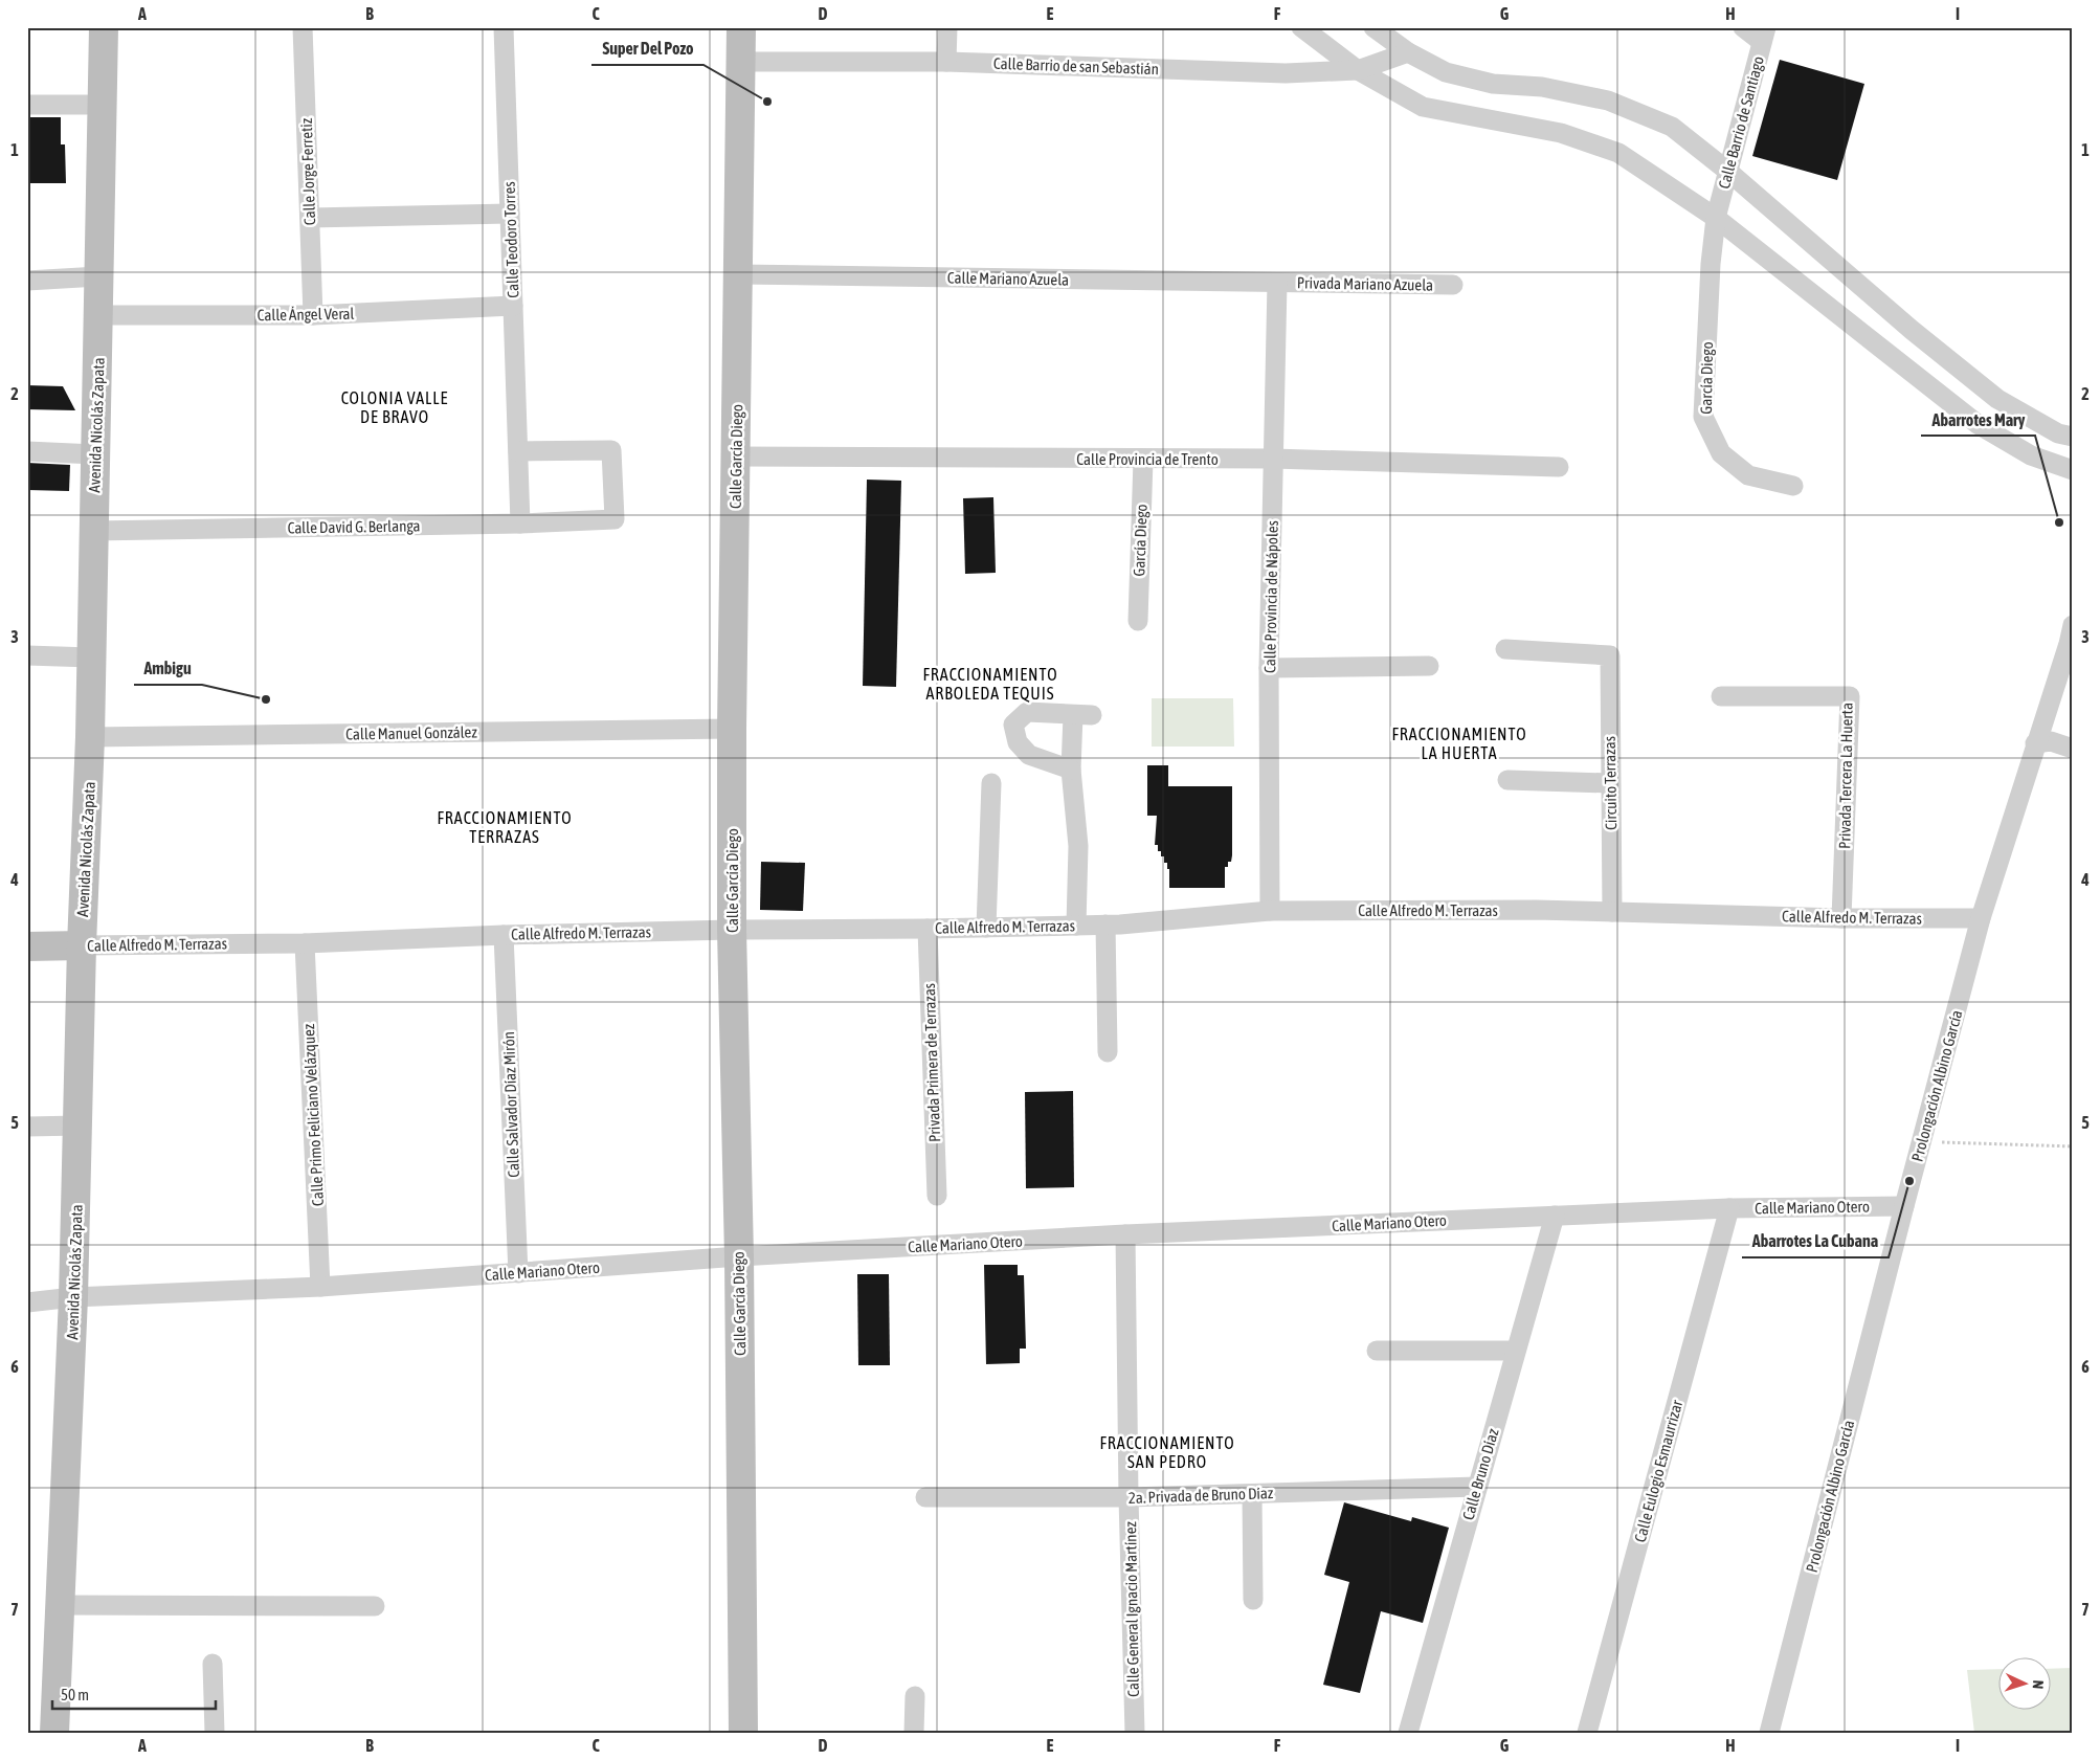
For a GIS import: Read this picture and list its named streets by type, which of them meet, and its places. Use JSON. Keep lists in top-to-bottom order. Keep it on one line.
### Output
{"streets":{"street":["Calle Barrio de san Sebastián","Calle Barrio de Santiago","Calle Jorge Ferretiz","Calle Teodoro Torres","Calle Mariano Azuela","Privada Mariano Azuela","Calle Ángel Veral","García Diego","Avenida Nicolás Zapata","Calle García Diego","Calle Provincia de Trento","Calle David G. Berlanga","Calle Provincia de Nápoles","Calle Manuel González","Privada Tercera La Huerta","Circuito Terrazas","Calle Alfredo M. Terrazas","Privada Primera de Terrazas","Prolongación Albino García","Calle Salvador Díaz Mirón","Calle Primo Feliciano Velázquez","Calle Mariano Otero","Calle Eulogio Esmaurrizar","Calle Bruno Díaz","2a. Privada de Bruno Díaz","Calle General Ignacio Martínez"]},"crossings":[["Calle Barrio de san Sebastián","Calle García Diego"],["Calle Barrio de Santiago","García Diego"],["Calle Jorge Ferretiz","Calle Ángel Veral"],["Calle Teodoro Torres","Calle Ángel Veral"],["Calle Teodoro Torres","Calle David G. Berlanga"],["Calle Mariano Azuela","Privada Mariano Azuela"],["Calle Mariano Azuela","Calle García Diego"],["Calle Mariano Azuela","Calle Provincia de Nápoles"],["Privada Mariano Azuela","Calle Provincia de Nápoles"],["Calle Ángel Veral","Avenida Nicolás Zapata"],["García Diego","Calle Provincia de Trento"],["Avenida Nicolás Zapata","Calle David G. Berlanga"],["Avenida Nicolás Zapata","Calle Manuel González"],["Avenida Nicolás Zapata","Calle Alfredo M. Terrazas"],["Avenida Nicolás Zapata","Calle Mariano Otero"],["Calle García Diego","Calle Provincia de Trento"],["Calle García Diego","Calle Manuel González"],["Calle García Diego","Calle Alfredo M. Terrazas"],["Calle García Diego","Calle Mariano Otero"],["Calle Provincia de Trento","Calle Provincia de Nápoles"],["Calle Provincia de Nápoles","Calle Alfredo M. Terrazas"],["Privada Tercera La Huerta","Calle Alfredo M. Terrazas"],["Circuito Terrazas","Calle Alfredo M. Terrazas"],["Calle Alfredo M. Terrazas","Privada Primera de Terrazas"],["Calle Alfredo M. Terrazas","Prolongación Albino García"],["Calle Alfredo M. Terrazas","Calle Salvador Díaz Mirón"],["Calle Alfredo M. Terrazas","Calle Primo Feliciano Velázquez"],["Prolongación Albino García","Calle Mariano Otero"],["Calle Salvador Díaz Mirón","Calle Mariano Otero"],["Calle Primo Feliciano Velázquez","Calle Mariano Otero"],["Calle Mariano Otero","Calle Eulogio Esmaurrizar"],["Calle Mariano Otero","Calle Bruno Díaz"],["Calle Mariano Otero","Calle General Ignacio Martínez"],["Calle Bruno Díaz","2a. Privada de Bruno Díaz"],["2a. Privada de Bruno Díaz","Calle General Ignacio Martínez"]],"districts":["COLONIA VALLE DE BRAVO","FRACCIONAMIENTO ARBOLEDA TEQUIS","FRACCIONAMIENTO LA HUERTA","FRACCIONAMIENTO TERRAZAS","FRACCIONAMIENTO SAN PEDRO"],"places":["Super Del Pozo","Abarrotes Mary","Ambigu","Abarrotes La Cubana"],"scale_bar":"50 m","north":"right","grid":{"columns":["A","B","C","D","E","F","G","H","I"],"rows":["1","2","3","4","5","6","7"]}}
